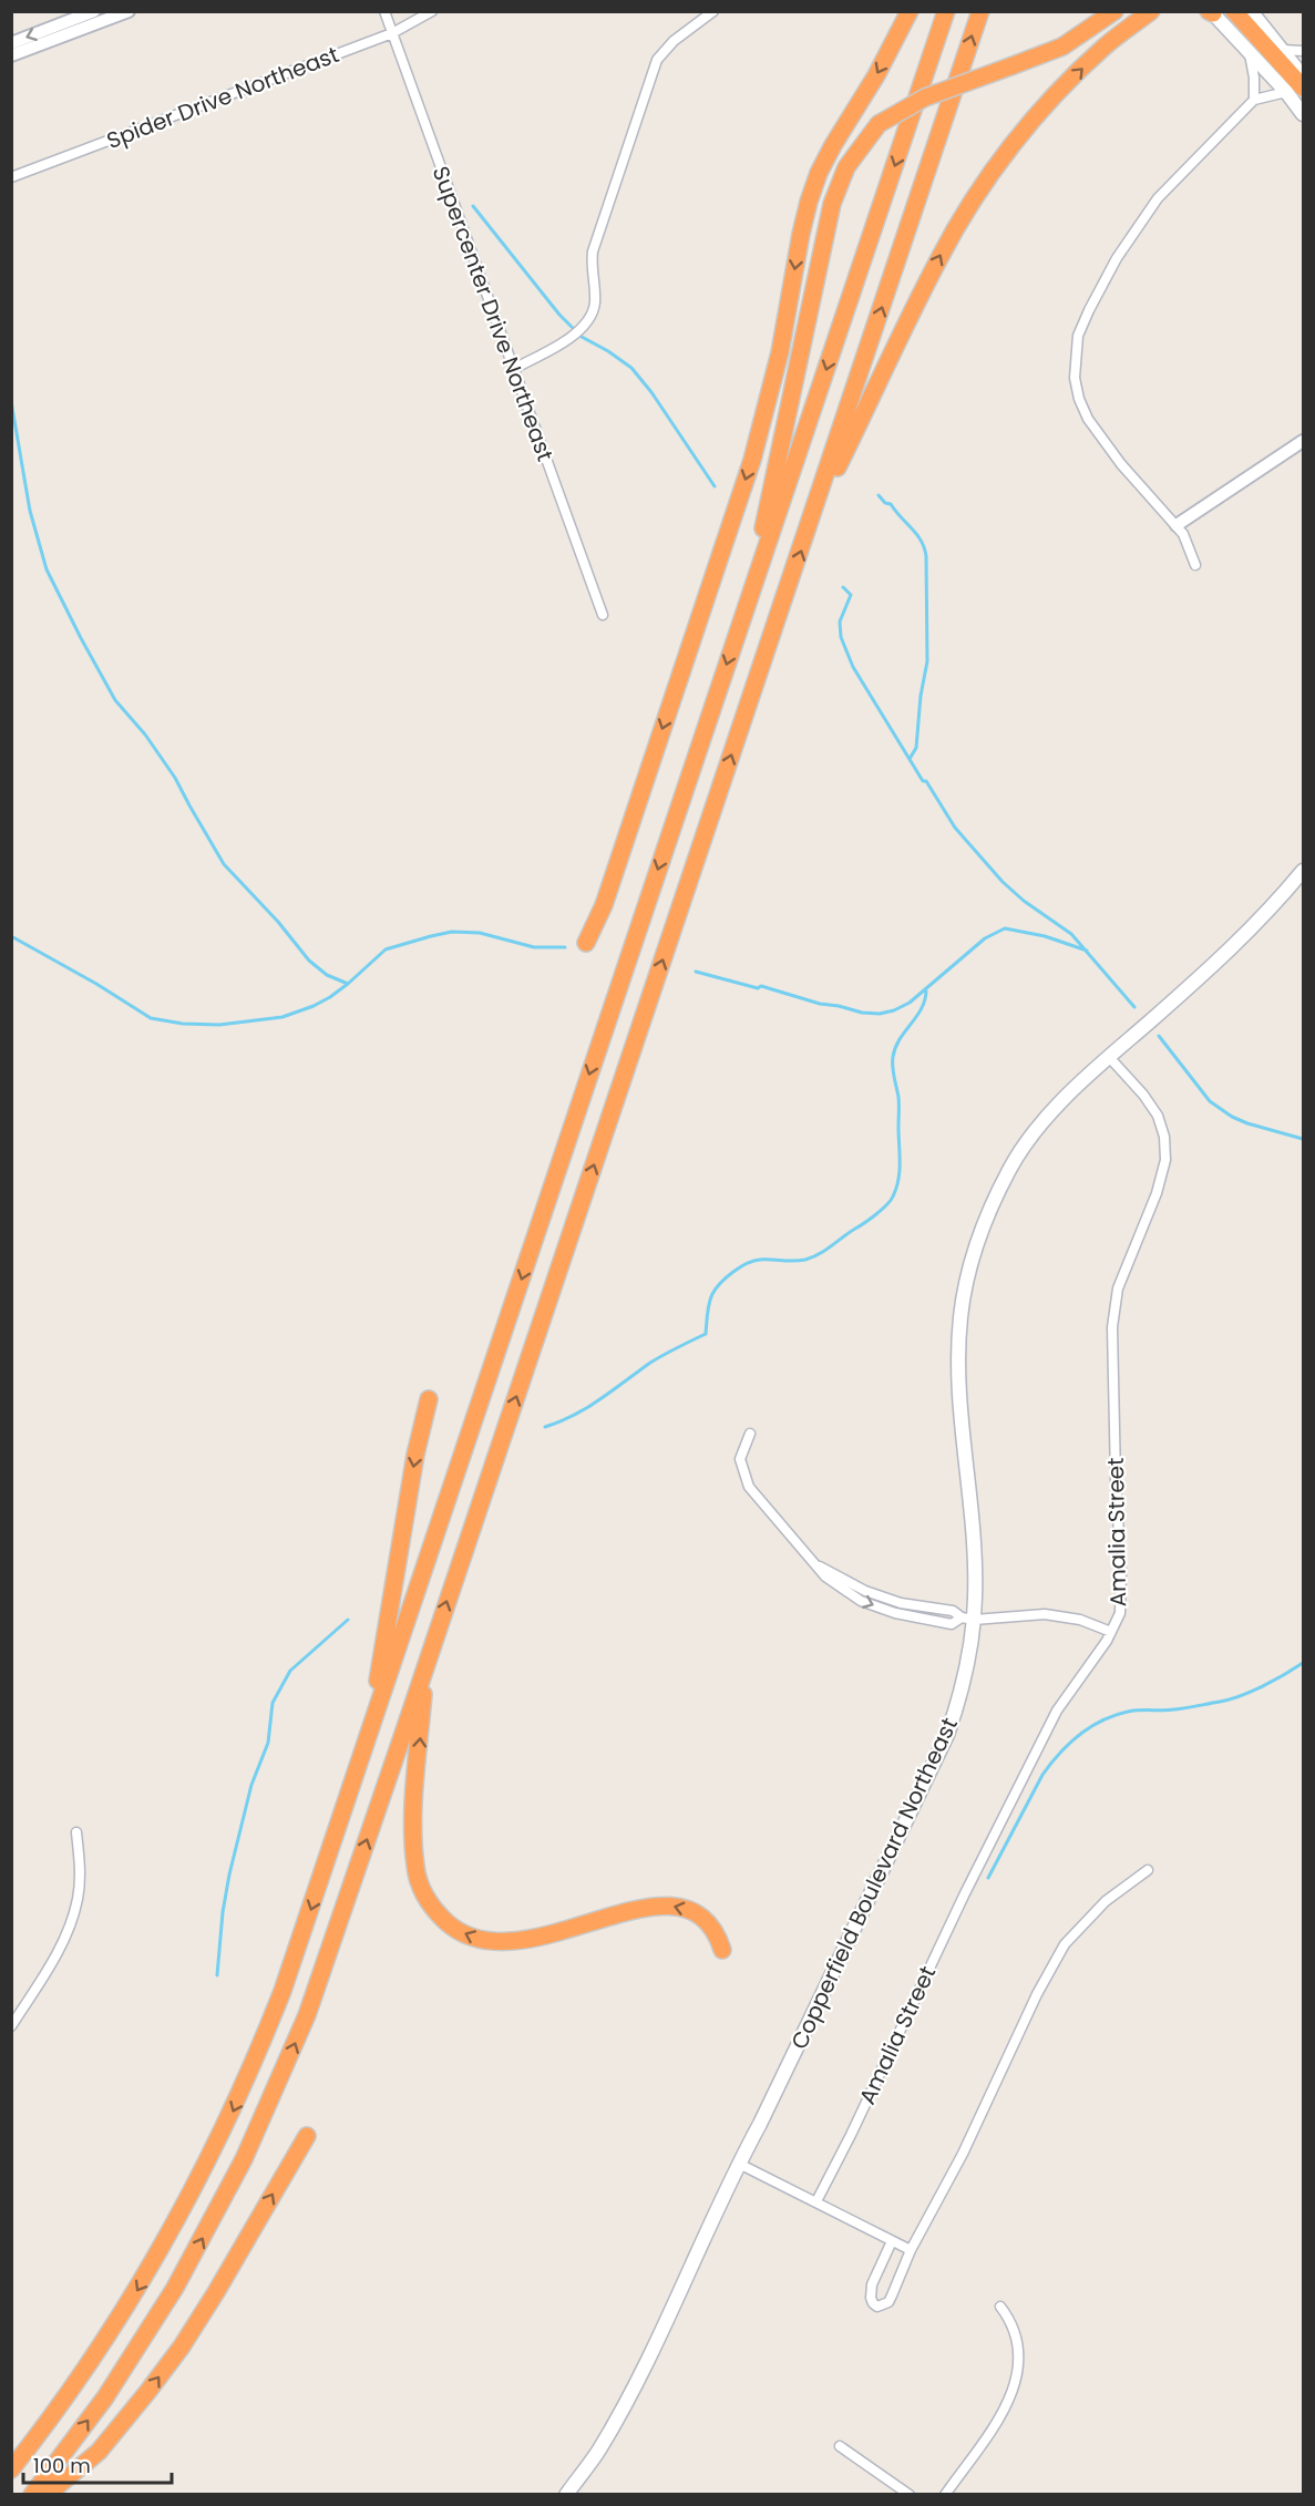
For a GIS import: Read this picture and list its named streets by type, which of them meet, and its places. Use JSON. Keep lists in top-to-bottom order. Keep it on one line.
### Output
{"streets":{"main road":["Copperfield Boulevard Northeast"],"street":["Spider Drive Northeast","Supercenter Drive Northeast","Amalia Street"]},"crossings":[["Spider Drive Northeast","Supercenter Drive Northeast"],["Amalia Street","Copperfield Boulevard Northeast"]],"scale_bar":"100 m"}
